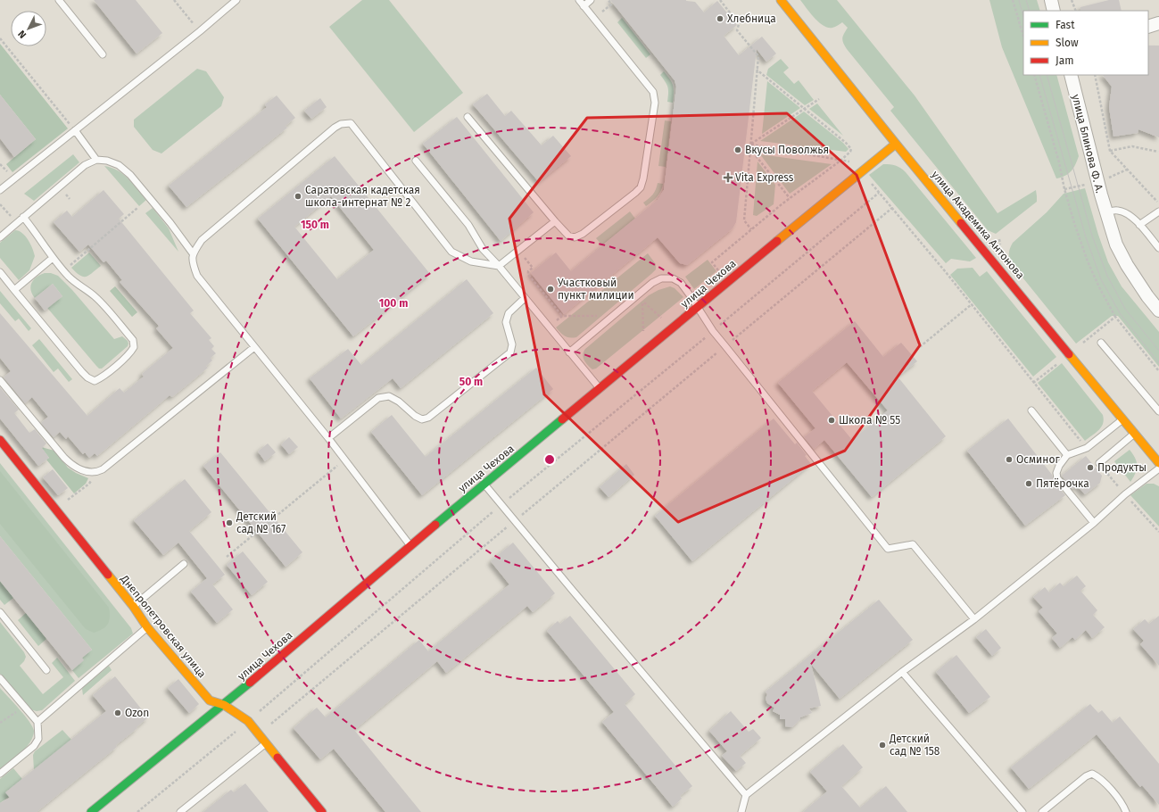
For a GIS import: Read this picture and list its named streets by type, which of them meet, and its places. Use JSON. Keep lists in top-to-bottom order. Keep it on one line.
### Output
{"streets":{"street":["улица Блинова Ф. А.","улица Академика Антонова","улица Чехова","Днепропетровская улица"]},"crossings":[["улица Академика Антонова","улица Чехова"],["улица Чехова","Днепропетровская улица"]],"places":{"other":["Хлебница","Вкусы Поволжья","Саратовская кадетская школа-интернат № 2","Участковый пункт милиции","Школа № 55","Осминог","Продукты","Пятёрочка","Детский сад № 167","Ozon","Детский сад № 158"],"health":["Vita Express"]},"legend":["Fast","Slow","Jam"],"north":"bottom left","rings":["150 m","100 m","50 m"]}
